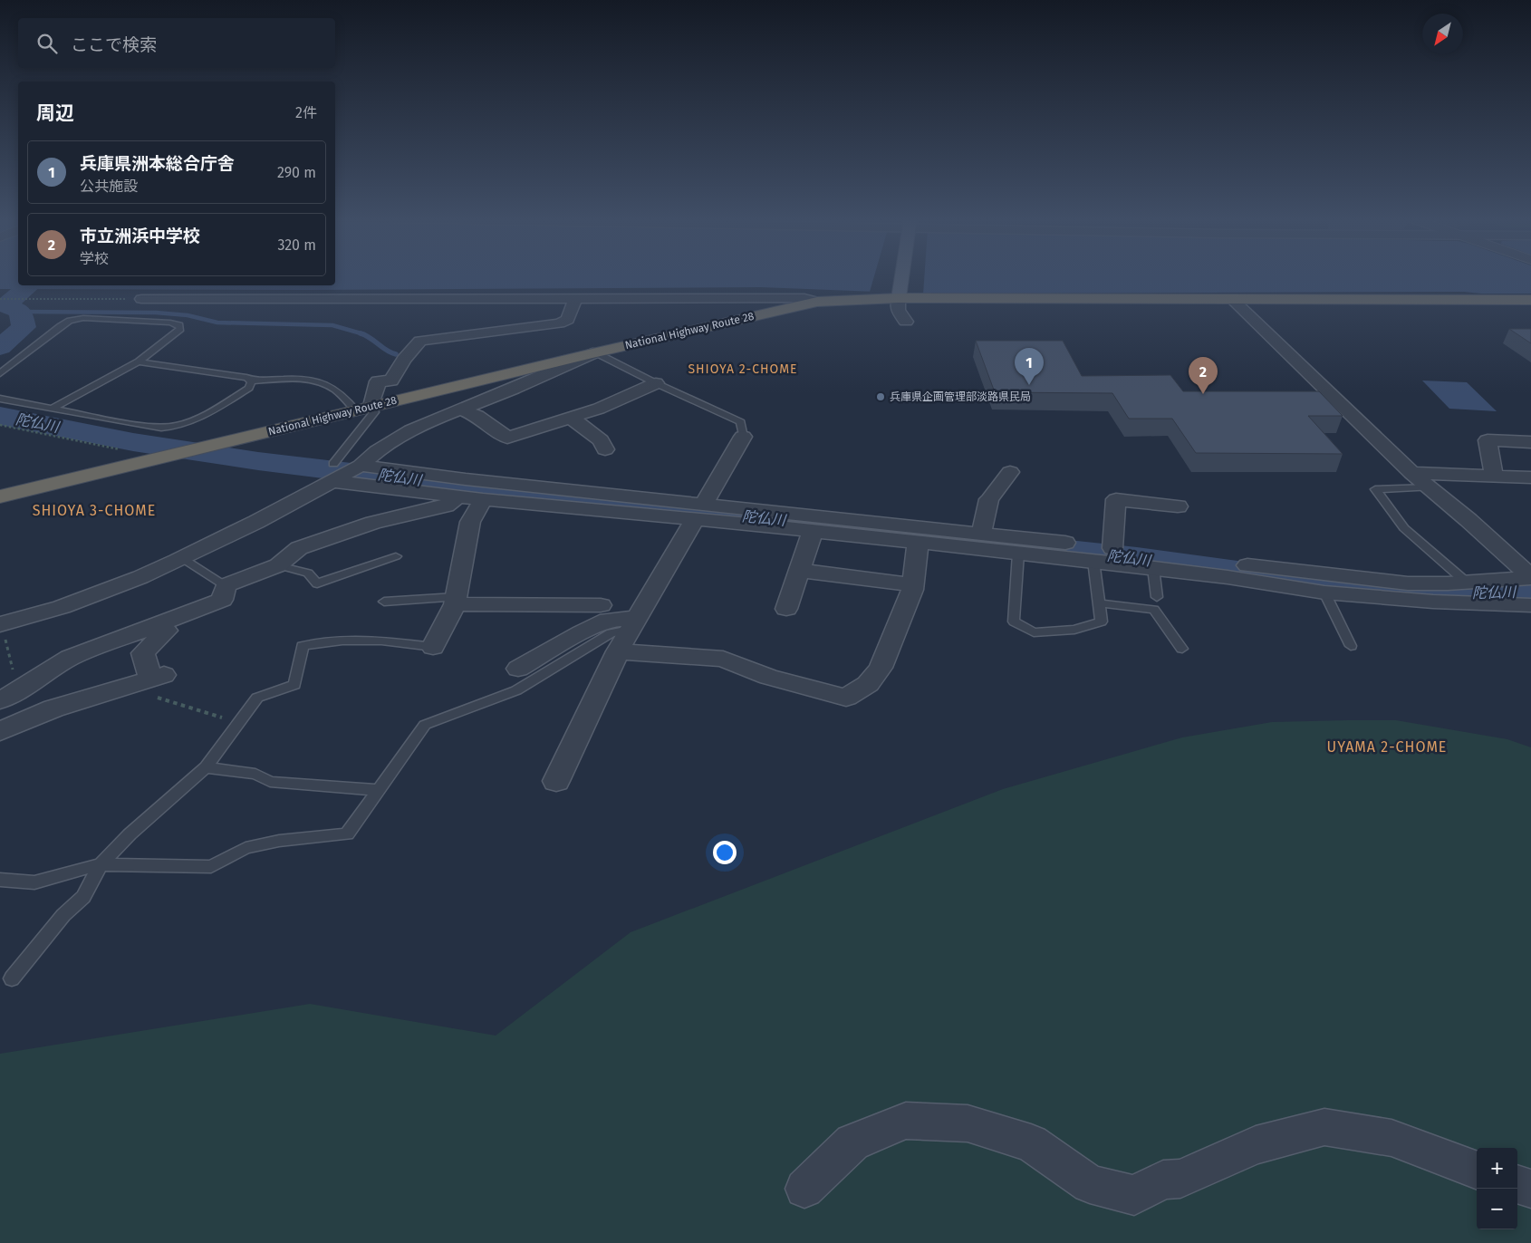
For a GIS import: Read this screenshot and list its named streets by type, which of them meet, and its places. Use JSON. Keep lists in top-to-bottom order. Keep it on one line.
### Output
{"streets":{"highway":["National Highway Route 28"]},"districts":["SHIOYA 2-CHOME","SHIOYA 3-CHOME","UYAMA 2-CHOME"],"water":["陀仏川"],"places":["兵庫県企画管理部淡路県民局"],"north":"bottom left","page":{"search":"ここで検索","heading":["周辺","2件"],"list":[{"mark":"1","name":"兵庫県洲本総合庁舎","note":"公共施設","value":"290 m"},{"mark":"2","name":"市立洲浜中学校","note":"学校","value":"320 m"}],"pins":["1","2"],"map_buttons":["+","−"]}}
